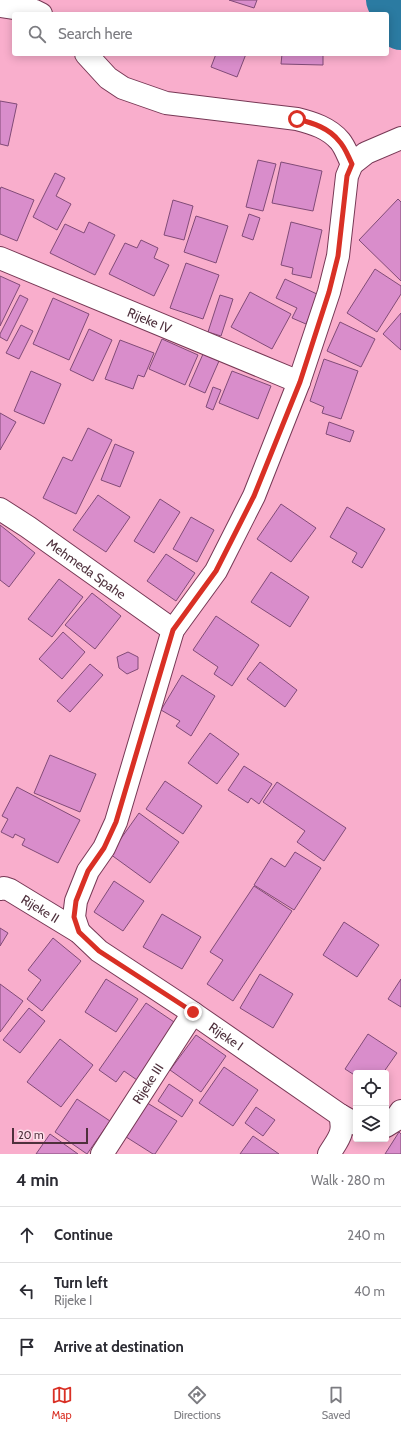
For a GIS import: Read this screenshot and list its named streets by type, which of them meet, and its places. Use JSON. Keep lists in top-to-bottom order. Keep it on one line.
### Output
{"streets":{"street":["Rijeke IV","Mehmeda Spahe","Rijeke II","Rijeke I","Rijeke III"]},"crossings":[["Rijeke II","Rijeke I"],["Rijeke I","Rijeke III"]],"scale_bar":"20 m","page":{"search":"Search here","scale":"20 m","heading":["4 min","Walk · 280 m"],"list":[["Continue","240 m"],["Turn left","Rijeke I","40 m"],"Arrive at destination"],"nav":["Map","Directions","Saved"]}}
